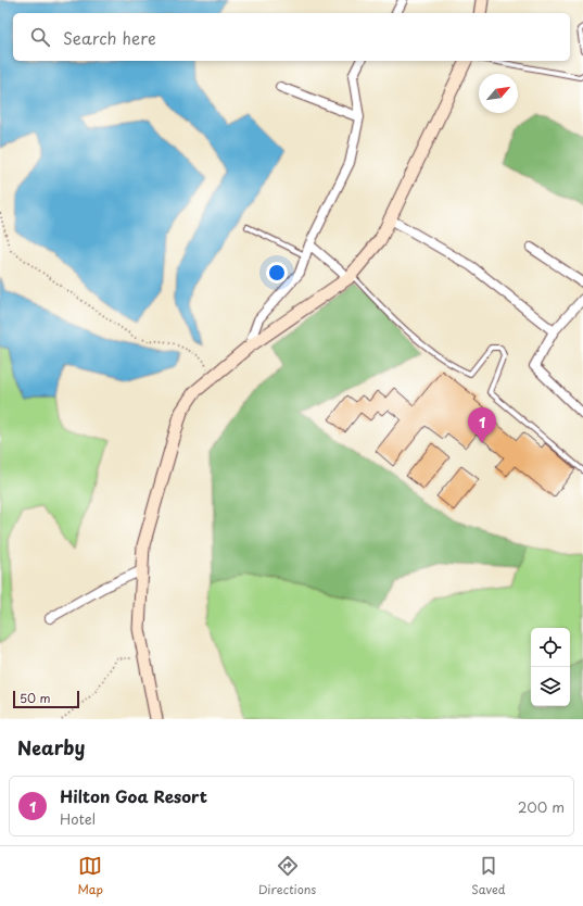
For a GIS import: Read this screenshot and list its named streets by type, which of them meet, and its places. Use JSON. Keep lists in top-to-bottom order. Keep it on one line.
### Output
{"scale_bar":"50 m","north":"top right","page":{"search":"Search here","pins":"1","scale":"50 m","heading":"Nearby","list":[{"mark":"1","name":"Hilton Goa Resort","note":"Hotel","value":"200 m"}],"nav":["Map","Directions","Saved"]}}
